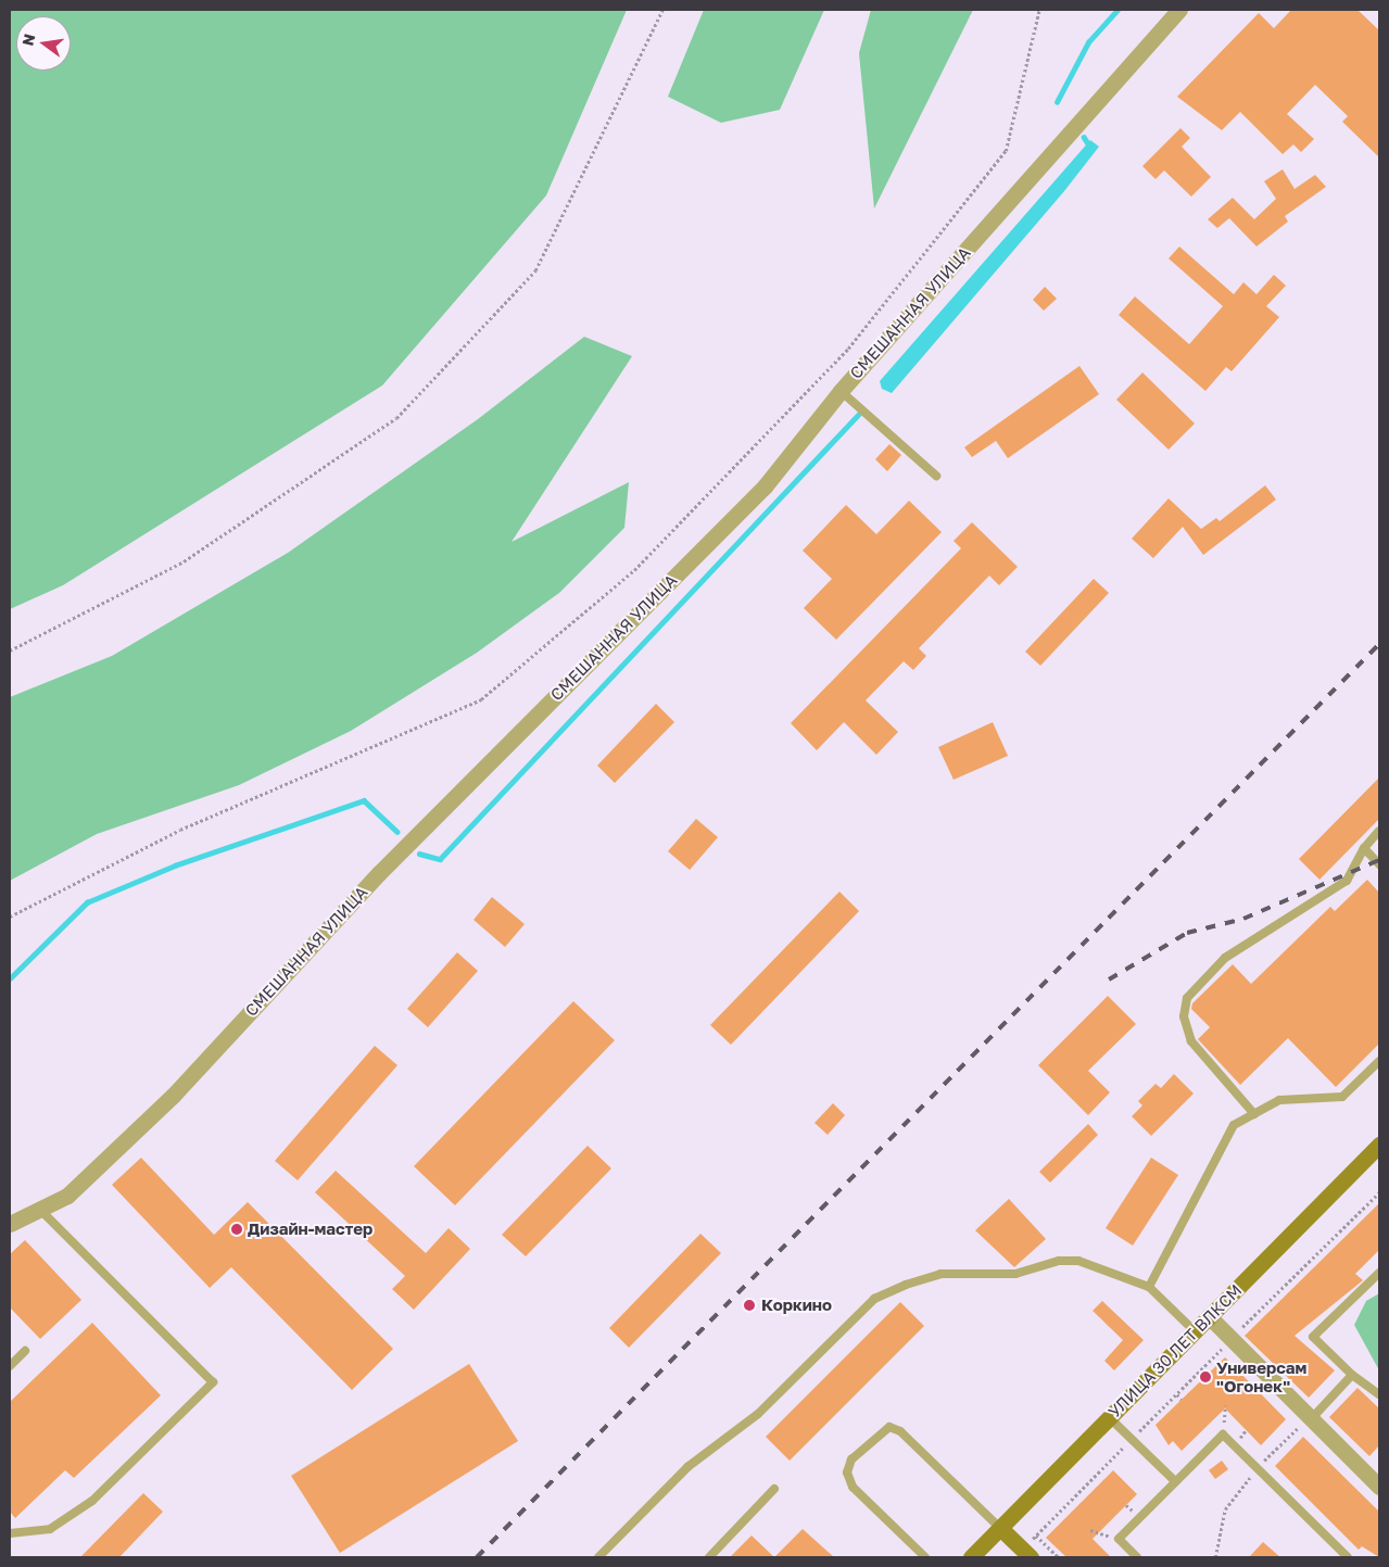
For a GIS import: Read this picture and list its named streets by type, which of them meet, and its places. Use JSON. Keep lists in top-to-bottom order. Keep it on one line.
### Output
{"streets":{"main road":["УЛИЦА 30 ЛЕТ ВЛКСМ"],"street":["СМЕШАННАЯ УЛИЦА"]},"places":["Дизайн-мастер","Коркино","Универсам \"Огонек\""],"north":"left"}
